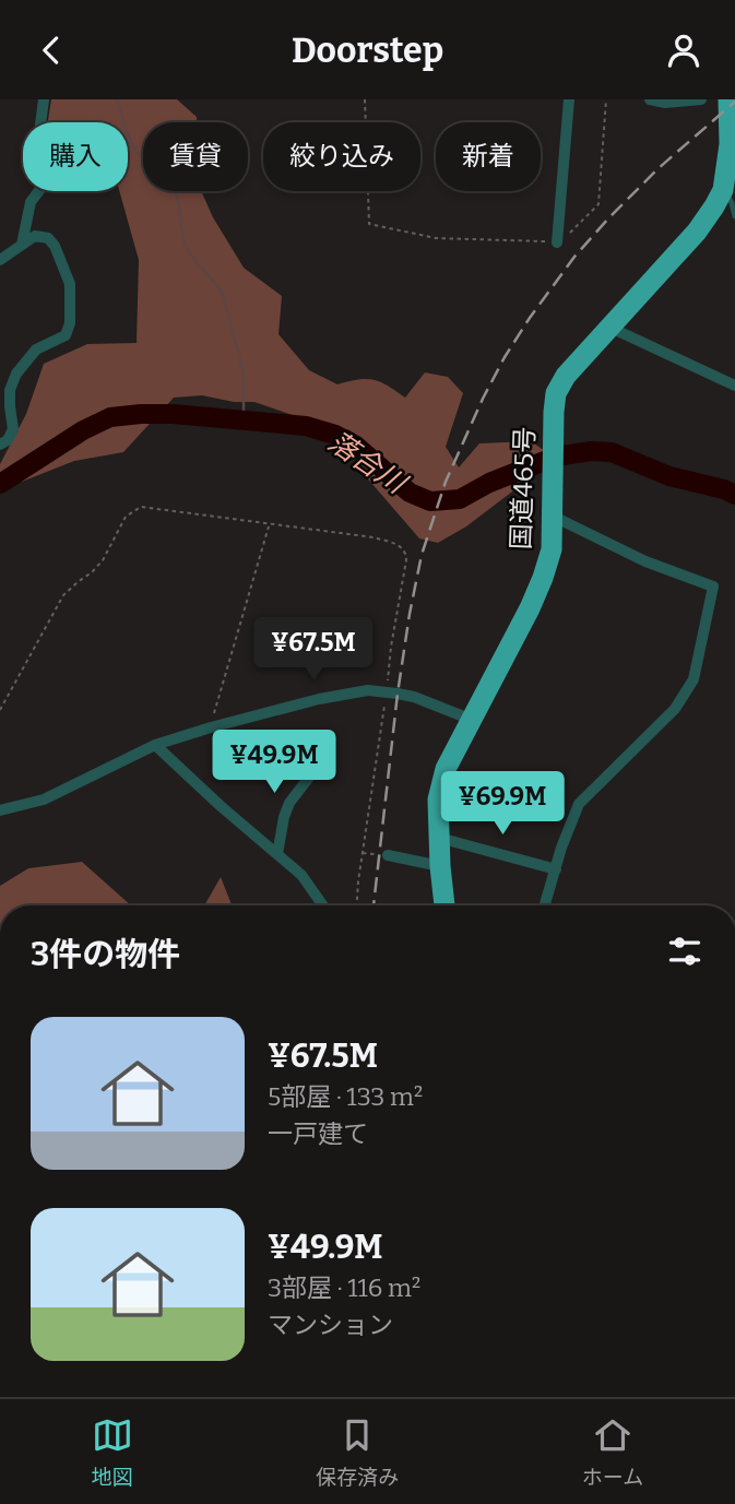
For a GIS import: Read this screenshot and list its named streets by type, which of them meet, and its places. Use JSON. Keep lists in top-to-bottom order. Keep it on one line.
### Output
{"streets":{"highway":["国道465号"]},"water":["落合川"],"page":{"header":"Doorstep","chip":["購入","賃貸","絞り込み","新着"],"price":["¥67.5M","¥49.9M","¥69.9M"],"heading":"3件の物件","list":[{"name":"¥67.5M","note":"5部屋 · 133 m² · 一戸建て"},{"name":"¥49.9M","note":"3部屋 · 116 m² · マンション"}],"tabs":["地図","保存済み","ホーム"]}}
